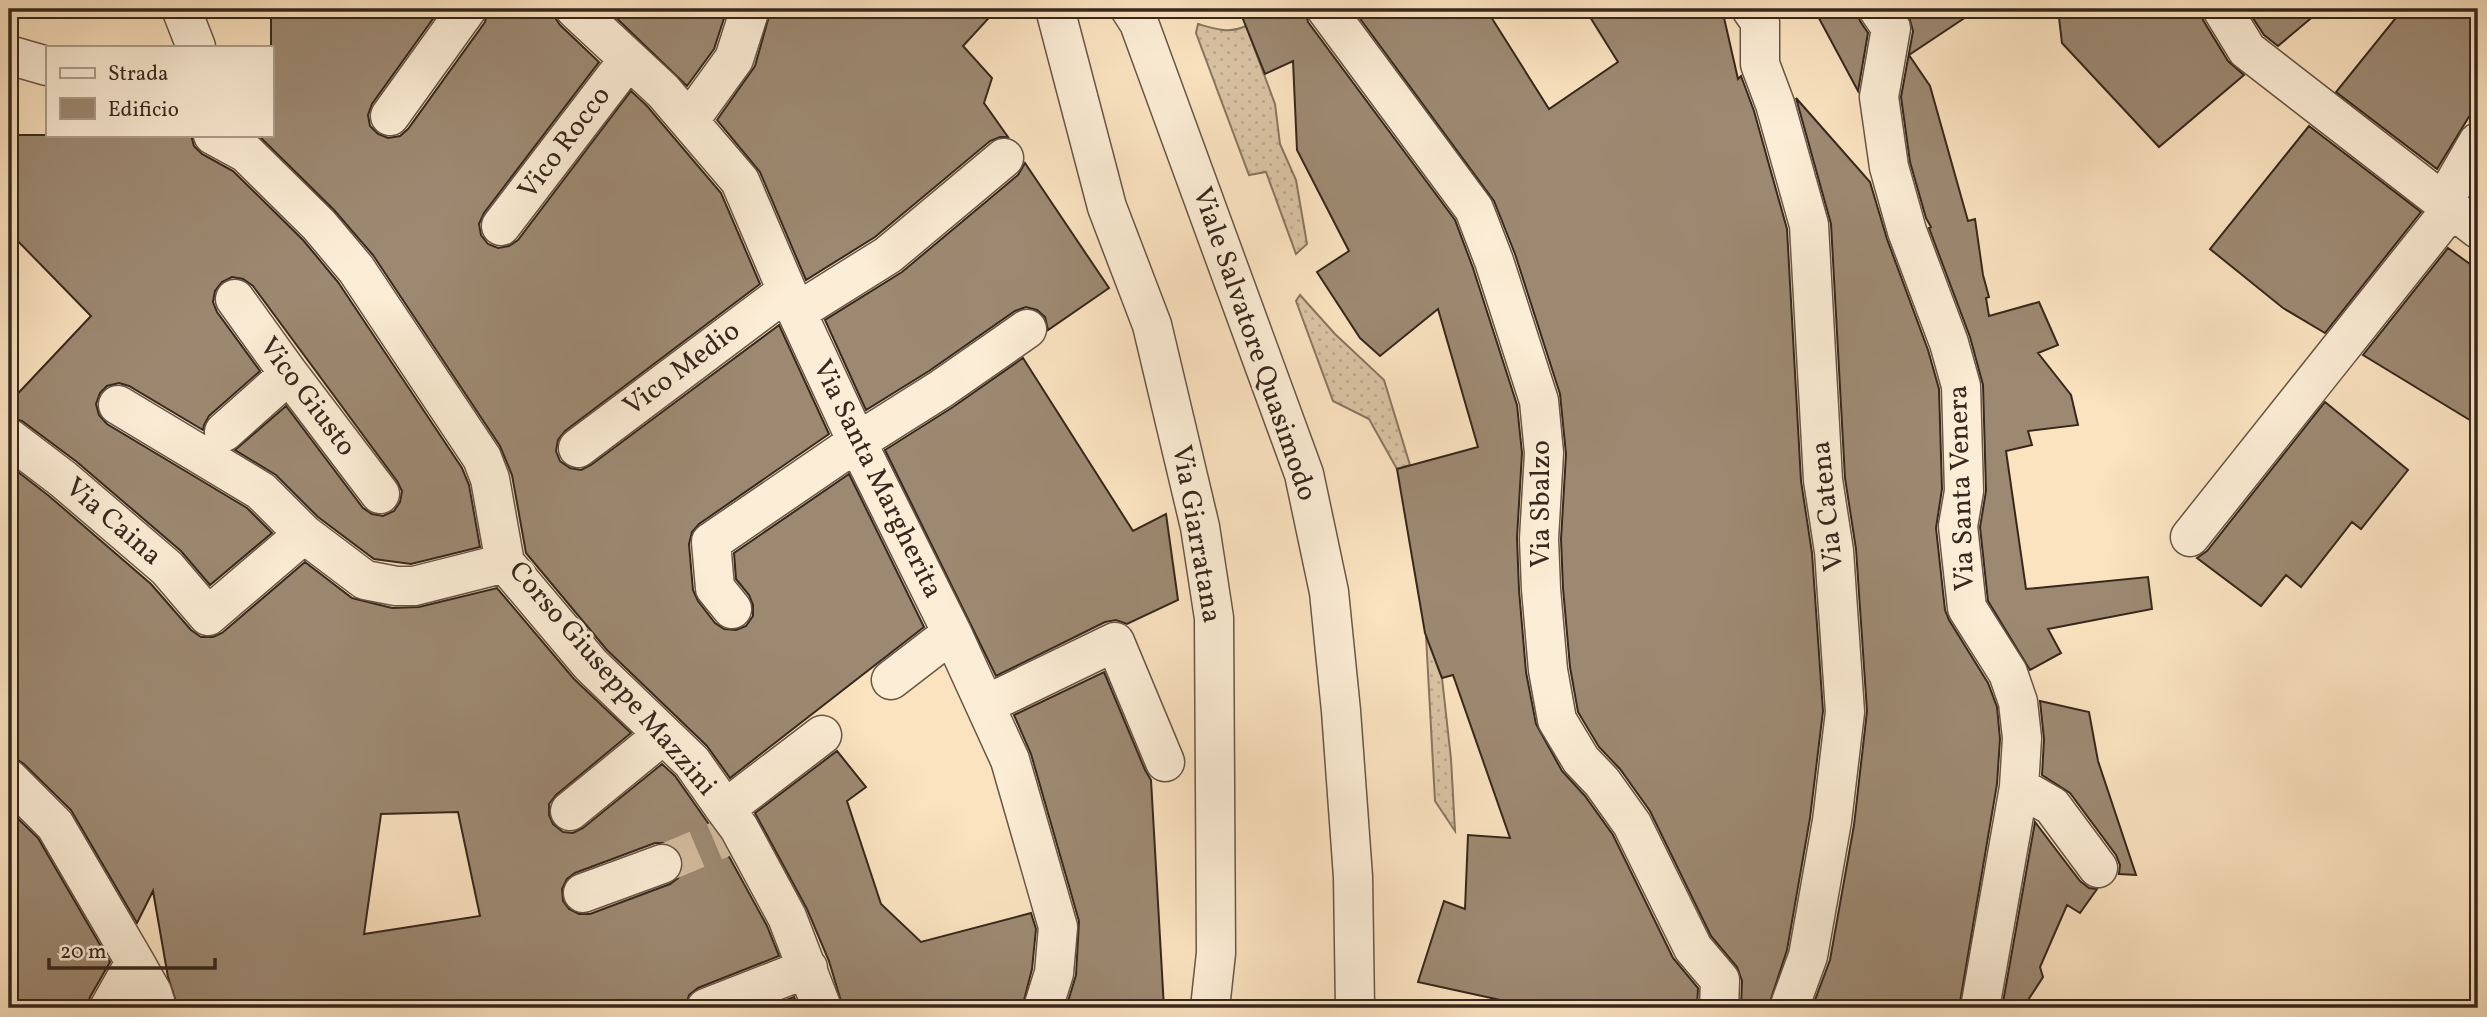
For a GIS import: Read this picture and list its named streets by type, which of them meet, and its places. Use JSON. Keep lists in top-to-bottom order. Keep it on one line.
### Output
{"streets":{"street":["Vico Rocco","Viale Salvatore Quasimodo","Vico Medio","Vico Giusto","Via Santa Margherita","Via Santa Venera","Via Sbalzo","Via Catena","Via Caina","Via Giarratana","Corso Giuseppe Mazzini"]},"crossings":[["Vico Rocco","Via Santa Margherita"],["Vico Medio","Via Santa Margherita"]],"legend":["Strada","Edificio"],"scale_bar":"20 m"}
